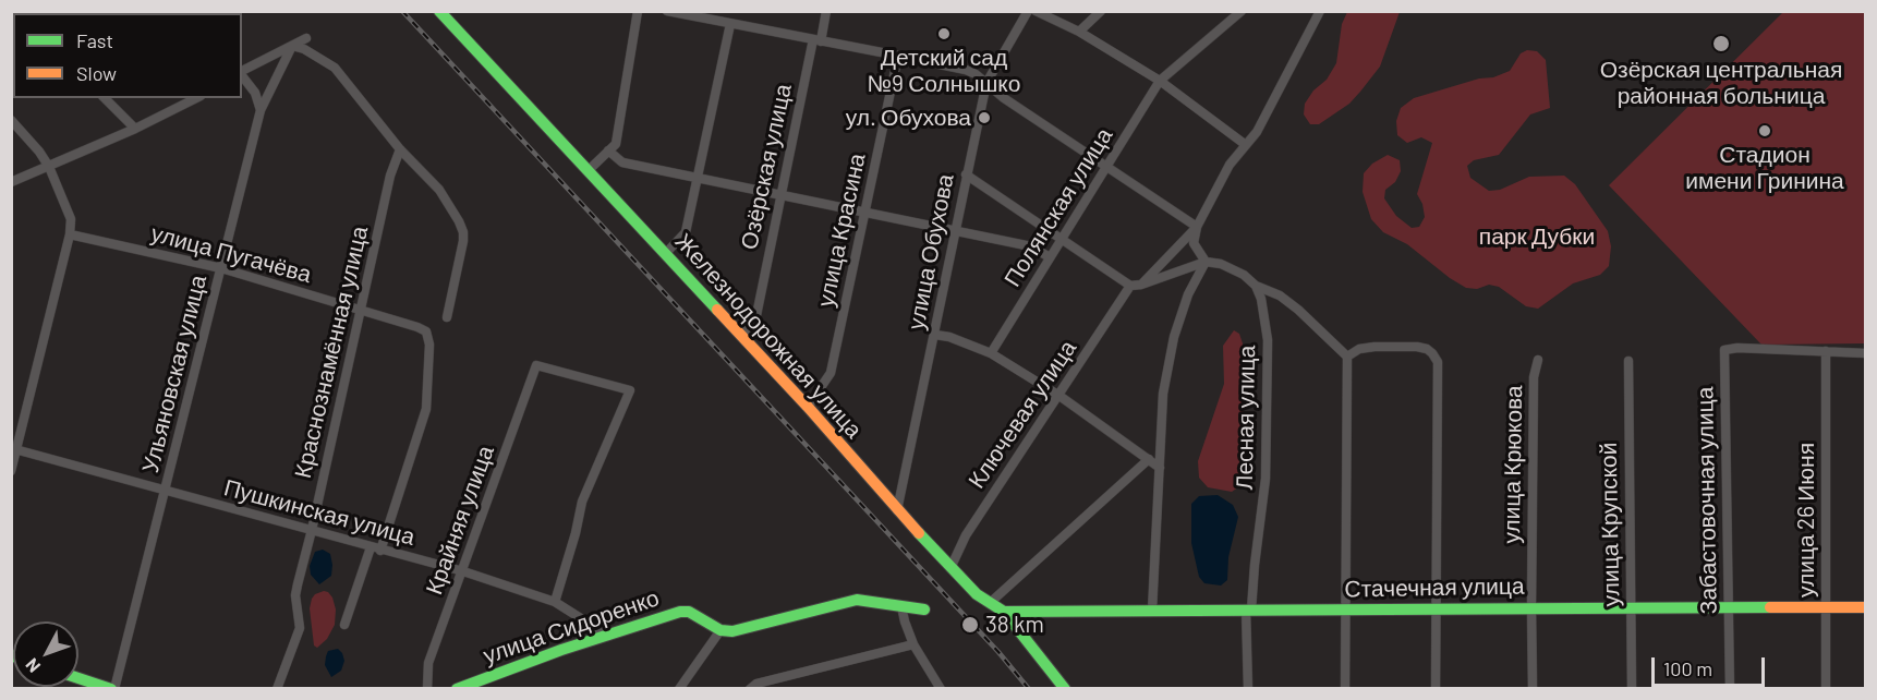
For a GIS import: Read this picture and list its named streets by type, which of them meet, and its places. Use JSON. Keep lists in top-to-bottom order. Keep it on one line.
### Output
{"streets":{"street":["Озёрская улица","Полянская улица","улица Красина","улица Обухова","улица Пугачёва","Железнодорожная улица","Краснознамённая улица","Ульяновская улица","Ключевая улица","Лесная улица","улица Крюкова","Забастовочная улица","Пушкинская улица","Крайняя улица","улица 26 Июня","улица Крупской","Стачечная улица","улица Сидоренко"]},"crossings":[["Озёрская улица","Железнодорожная улица"],["улица Красина","Железнодорожная улица"],["улица Обухова","Железнодорожная улица"],["улица Пугачёва","Краснознамённая улица"],["улица Пугачёва","Ульяновская улица"],["улица Пугачёва","Пушкинская улица"],["Железнодорожная улица","Ключевая улица"],["Железнодорожная улица","Стачечная улица"],["Краснознамённая улица","Пушкинская улица"],["Ульяновская улица","Пушкинская улица"],["Лесная улица","Стачечная улица"],["улица Крюкова","Стачечная улица"],["Забастовочная улица","улица 26 Июня"],["Забастовочная улица","Стачечная улица"],["Пушкинская улица","Крайняя улица"],["Пушкинская улица","улица Сидоренко"],["улица 26 Июня","Стачечная улица"],["улица Крупской","Стачечная улица"]],"parks":["парк Дубки"],"places":["Детский сад №9 Солнышко","Озёрская центральная районная больница","ул. Обухова","Стадион имени Гринина","38 km"],"legend":["Fast","Slow"],"scale_bar":"100 m","north":"bottom left"}
